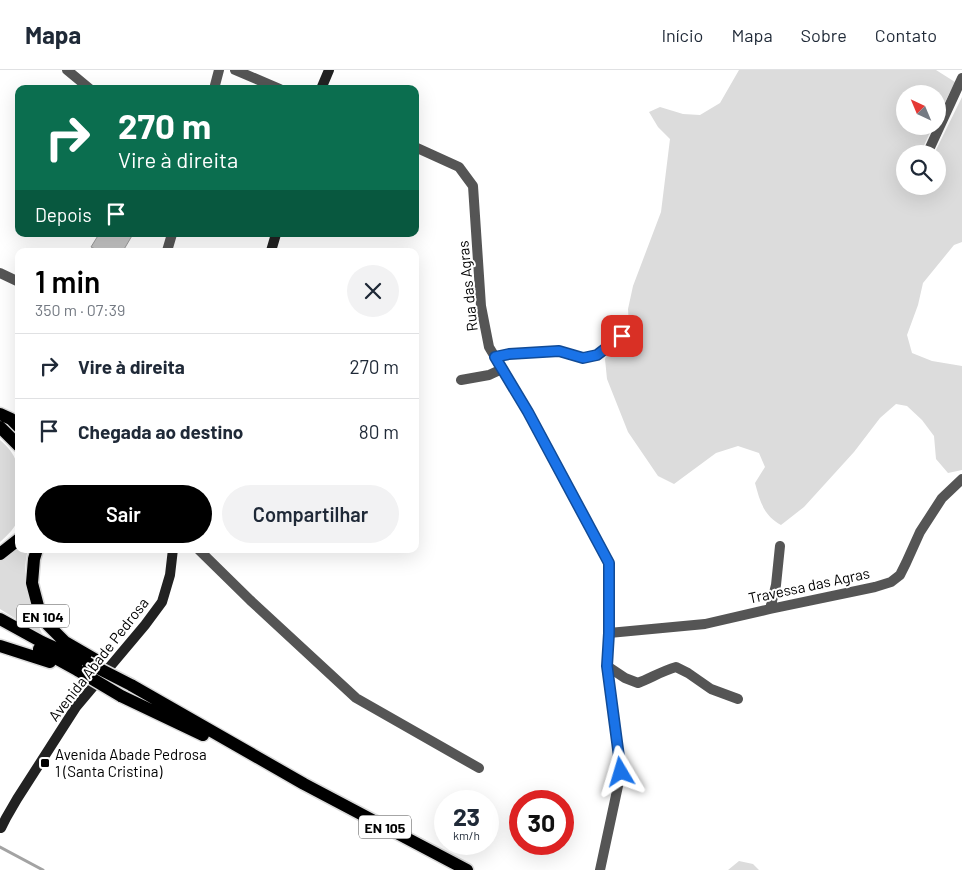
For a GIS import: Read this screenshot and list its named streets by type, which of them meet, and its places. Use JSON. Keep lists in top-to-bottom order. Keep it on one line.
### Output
{"streets":{"main road":["EN 104","EN 105"],"street":["Rua das Agras","Travessa das Agras","Avenida Abade Pedrosa"]},"crossings":[["Rua das Agras","Travessa das Agras"],["EN 104","EN 105"]],"places":{"transit":["Avenida Abade Pedrosa 1 (Santa Cristina)"]},"north":"top left","page":{"header":"Mapa","nav":["Início","Mapa","Sobre","Contato"],"turn":["270 m","Vire à direita"],"then":"Depois","heading":["1 min","350 m · 07:39"],"list":[{"name":"Vire à direita","value":"270 m"},{"name":"Chegada ao destino","value":"80 m"}],"buttons":["Sair","Compartilhar"],"speed":"23 km/h","limit":"30"}}
